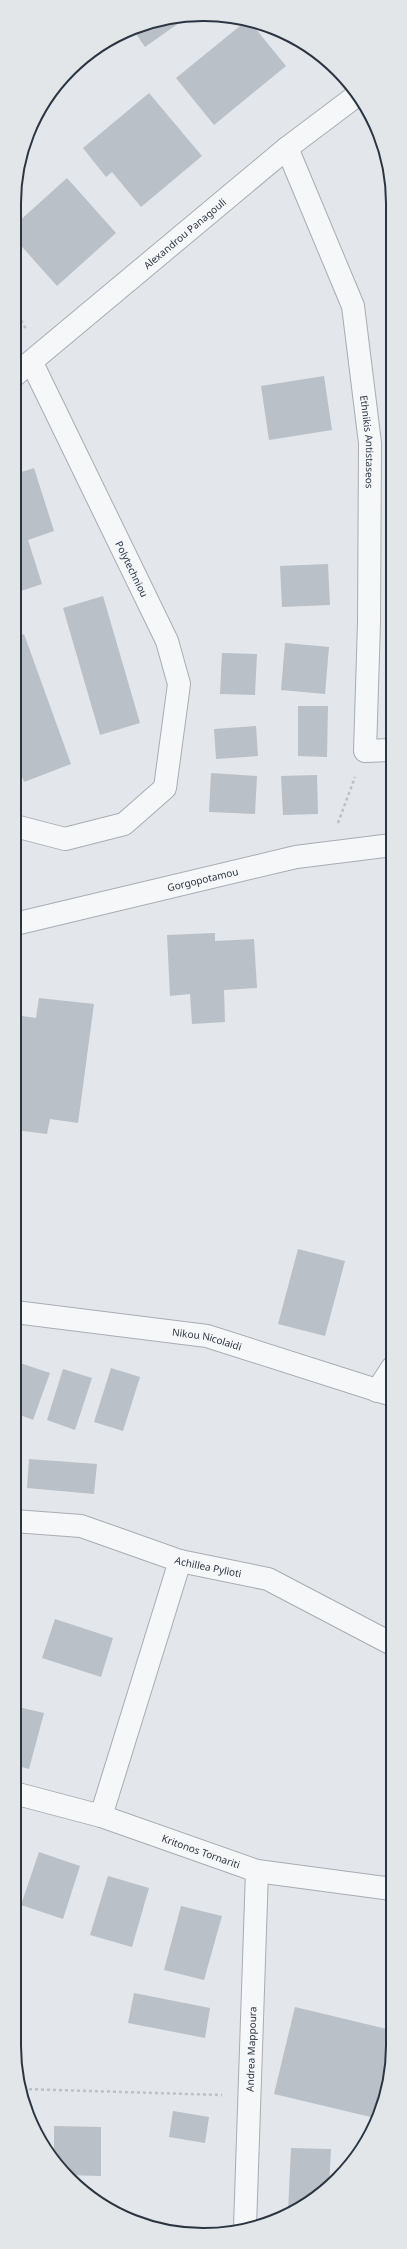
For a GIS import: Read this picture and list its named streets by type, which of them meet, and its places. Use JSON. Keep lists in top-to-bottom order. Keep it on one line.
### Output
{"streets":{"street":["Alexandrou Panagouli","Ethnikis Antistaseos","Polytechniou","Gorgopotamou","Nikou Nicolaidi","Achillea Pylioti","Kritonos Tornariti","Andrea Mappoura"]},"crossings":[["Alexandrou Panagouli","Ethnikis Antistaseos"],["Alexandrou Panagouli","Polytechniou"],["Kritonos Tornariti","Andrea Mappoura"]]}
